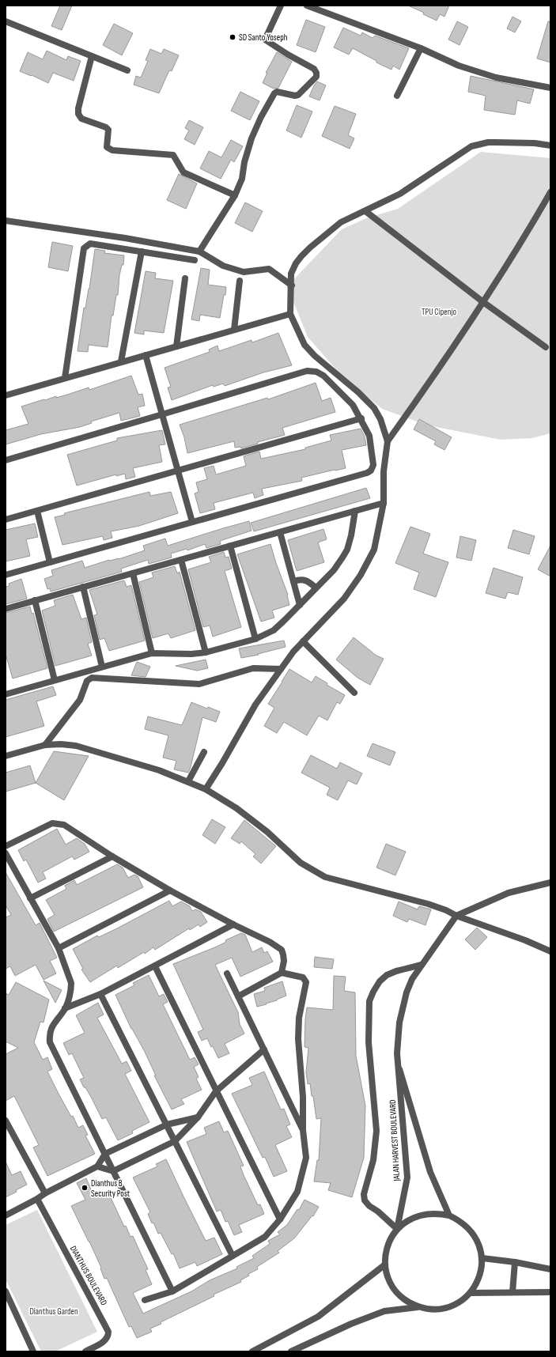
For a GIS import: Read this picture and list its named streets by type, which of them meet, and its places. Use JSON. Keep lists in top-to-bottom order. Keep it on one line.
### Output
{"streets":{"street":["JALAN HARVEST BOULEVARD","DIANTHUS BOULEVARD"]},"parks":["TPU Cipenjo","Dianthus Garden"],"places":["SD Santo Yoseph","Dianthus B Security Post"]}
